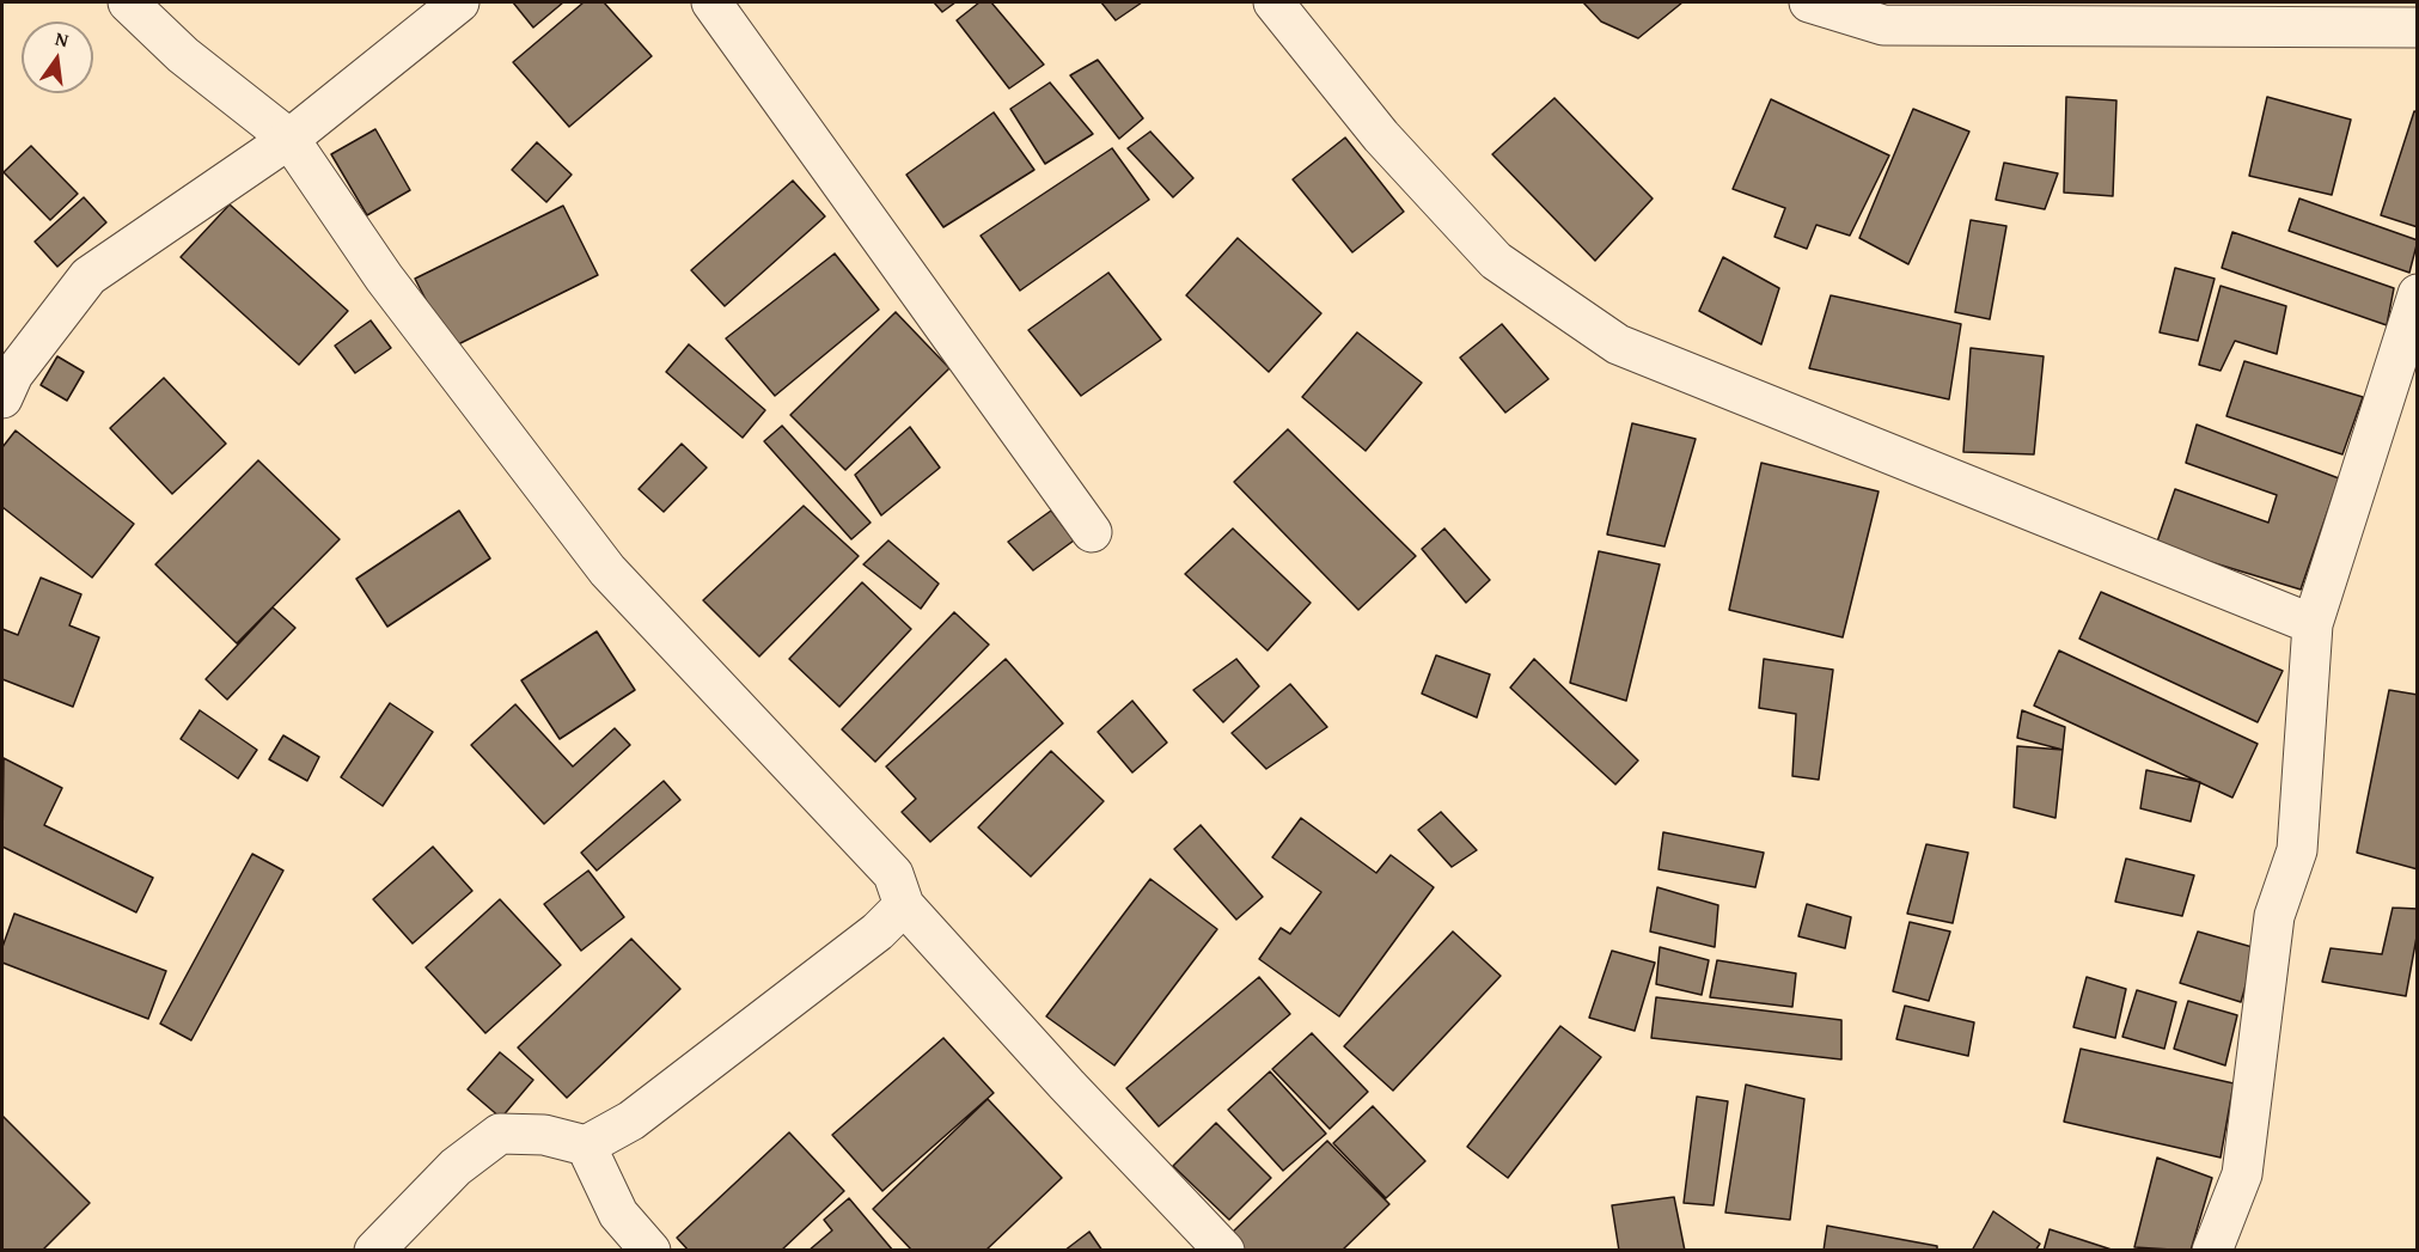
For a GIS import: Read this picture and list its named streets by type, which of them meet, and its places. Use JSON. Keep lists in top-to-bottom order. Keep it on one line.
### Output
{"north":"top"}
